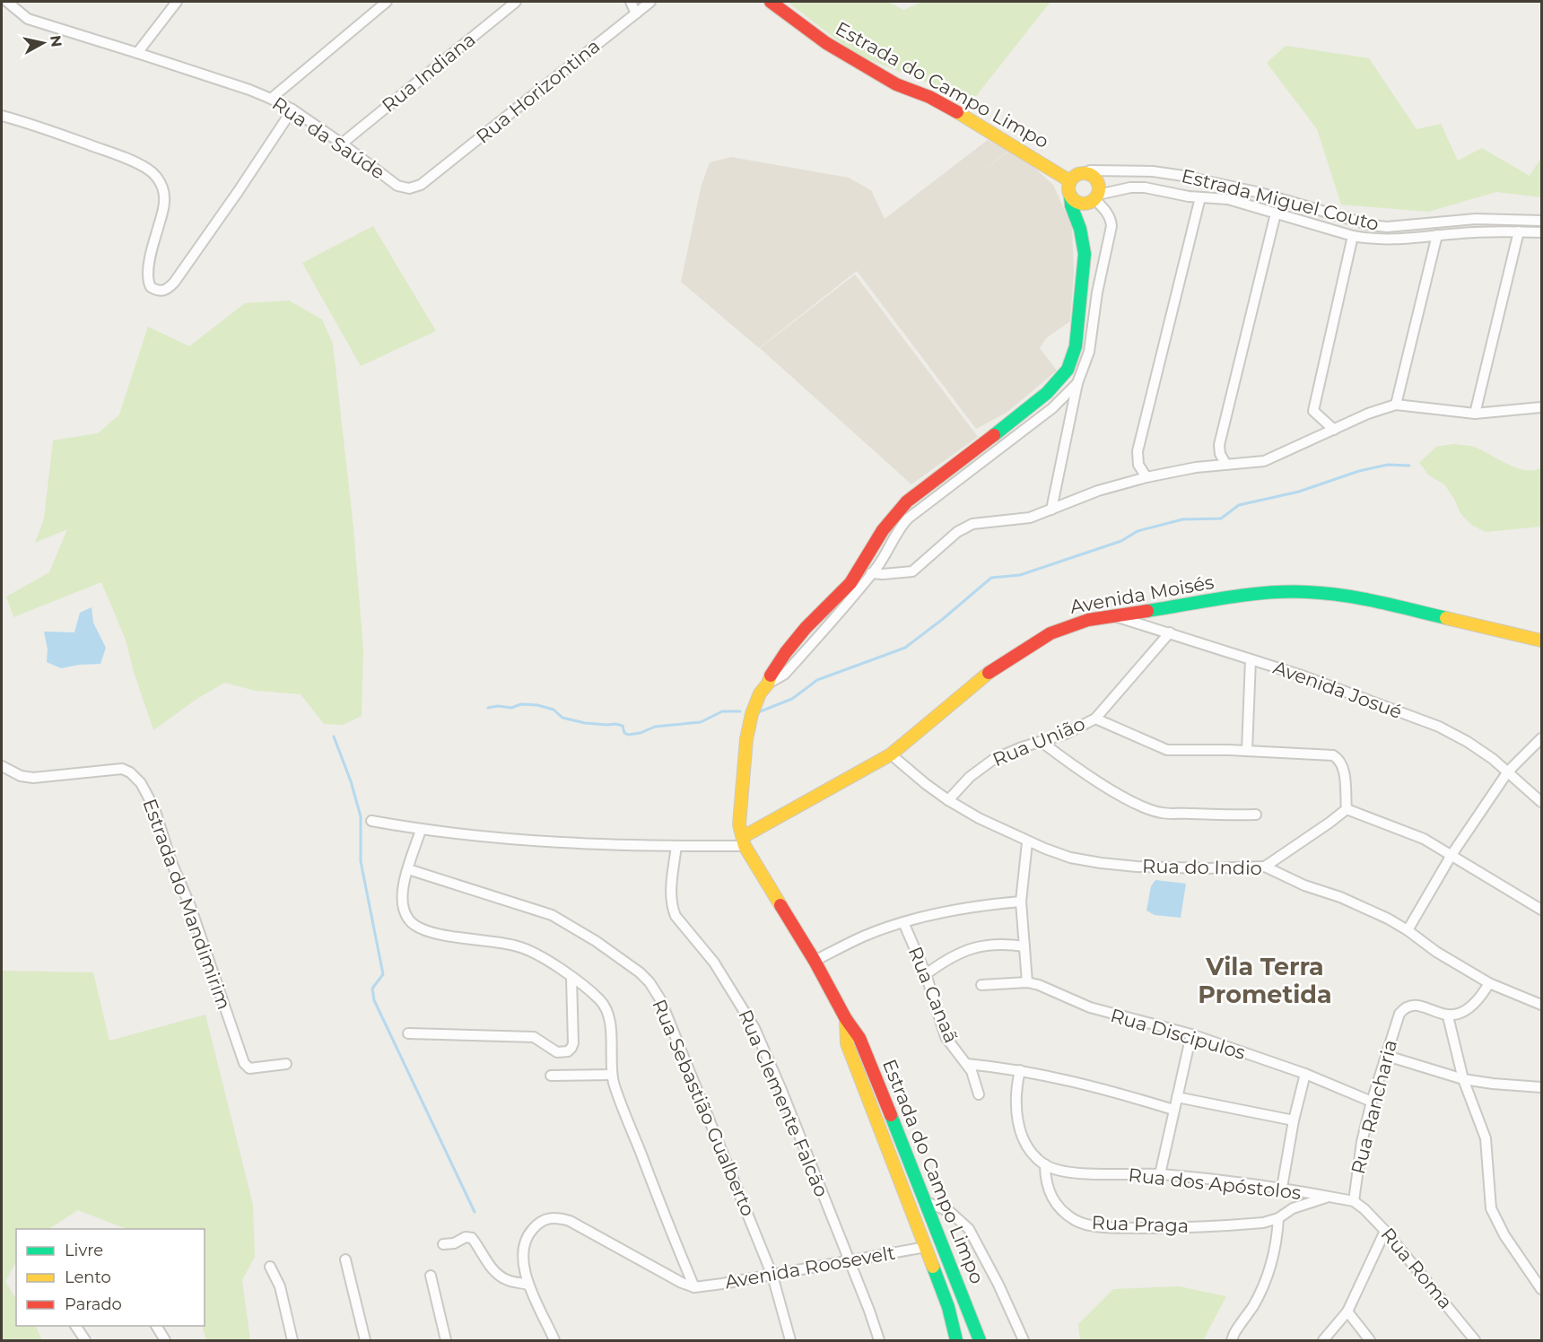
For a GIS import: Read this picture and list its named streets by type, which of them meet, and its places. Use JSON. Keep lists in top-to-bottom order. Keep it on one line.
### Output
{"streets":{"street":["Rua Indiana","Estrada do Campo Limpo","Rua Horizontina","Rua da Saúde","Estrada Miguel Couto","Avenida Moisés","Avenida Josué","Rua União","Rua do Indio","Estrada do Mandimirim","Rua Canaã","Rua Discipulos","Rua Clemente Falcão","Rua Rancharia","Rua Sebastião Gualberto","Rua dos Apóstolos","Rua Praga","Avenida Roosevelt","Rua Roma"]},"crossings":[["Rua Indiana","Rua da Saúde"],["Estrada do Campo Limpo","Estrada Miguel Couto"],["Estrada do Campo Limpo","Avenida Moisés"],["Estrada do Campo Limpo","Avenida Roosevelt"],["Rua Horizontina","Rua da Saúde"],["Avenida Moisés","Avenida Josué"],["Avenida Moisés","Rua do Indio"],["Avenida Josué","Rua União"],["Rua União","Rua do Indio"],["Rua Discipulos","Rua Rancharia"],["Rua Clemente Falcão","Avenida Roosevelt"],["Rua Rancharia","Rua dos Apóstolos"],["Rua Rancharia","Rua Roma"],["Rua Sebastião Gualberto","Avenida Roosevelt"],["Rua dos Apóstolos","Rua Praga"],["Rua dos Apóstolos","Rua Roma"]],"districts":["Vila Terra Prometida"],"legend":["Livre","Lento","Parado"],"north":"right"}
